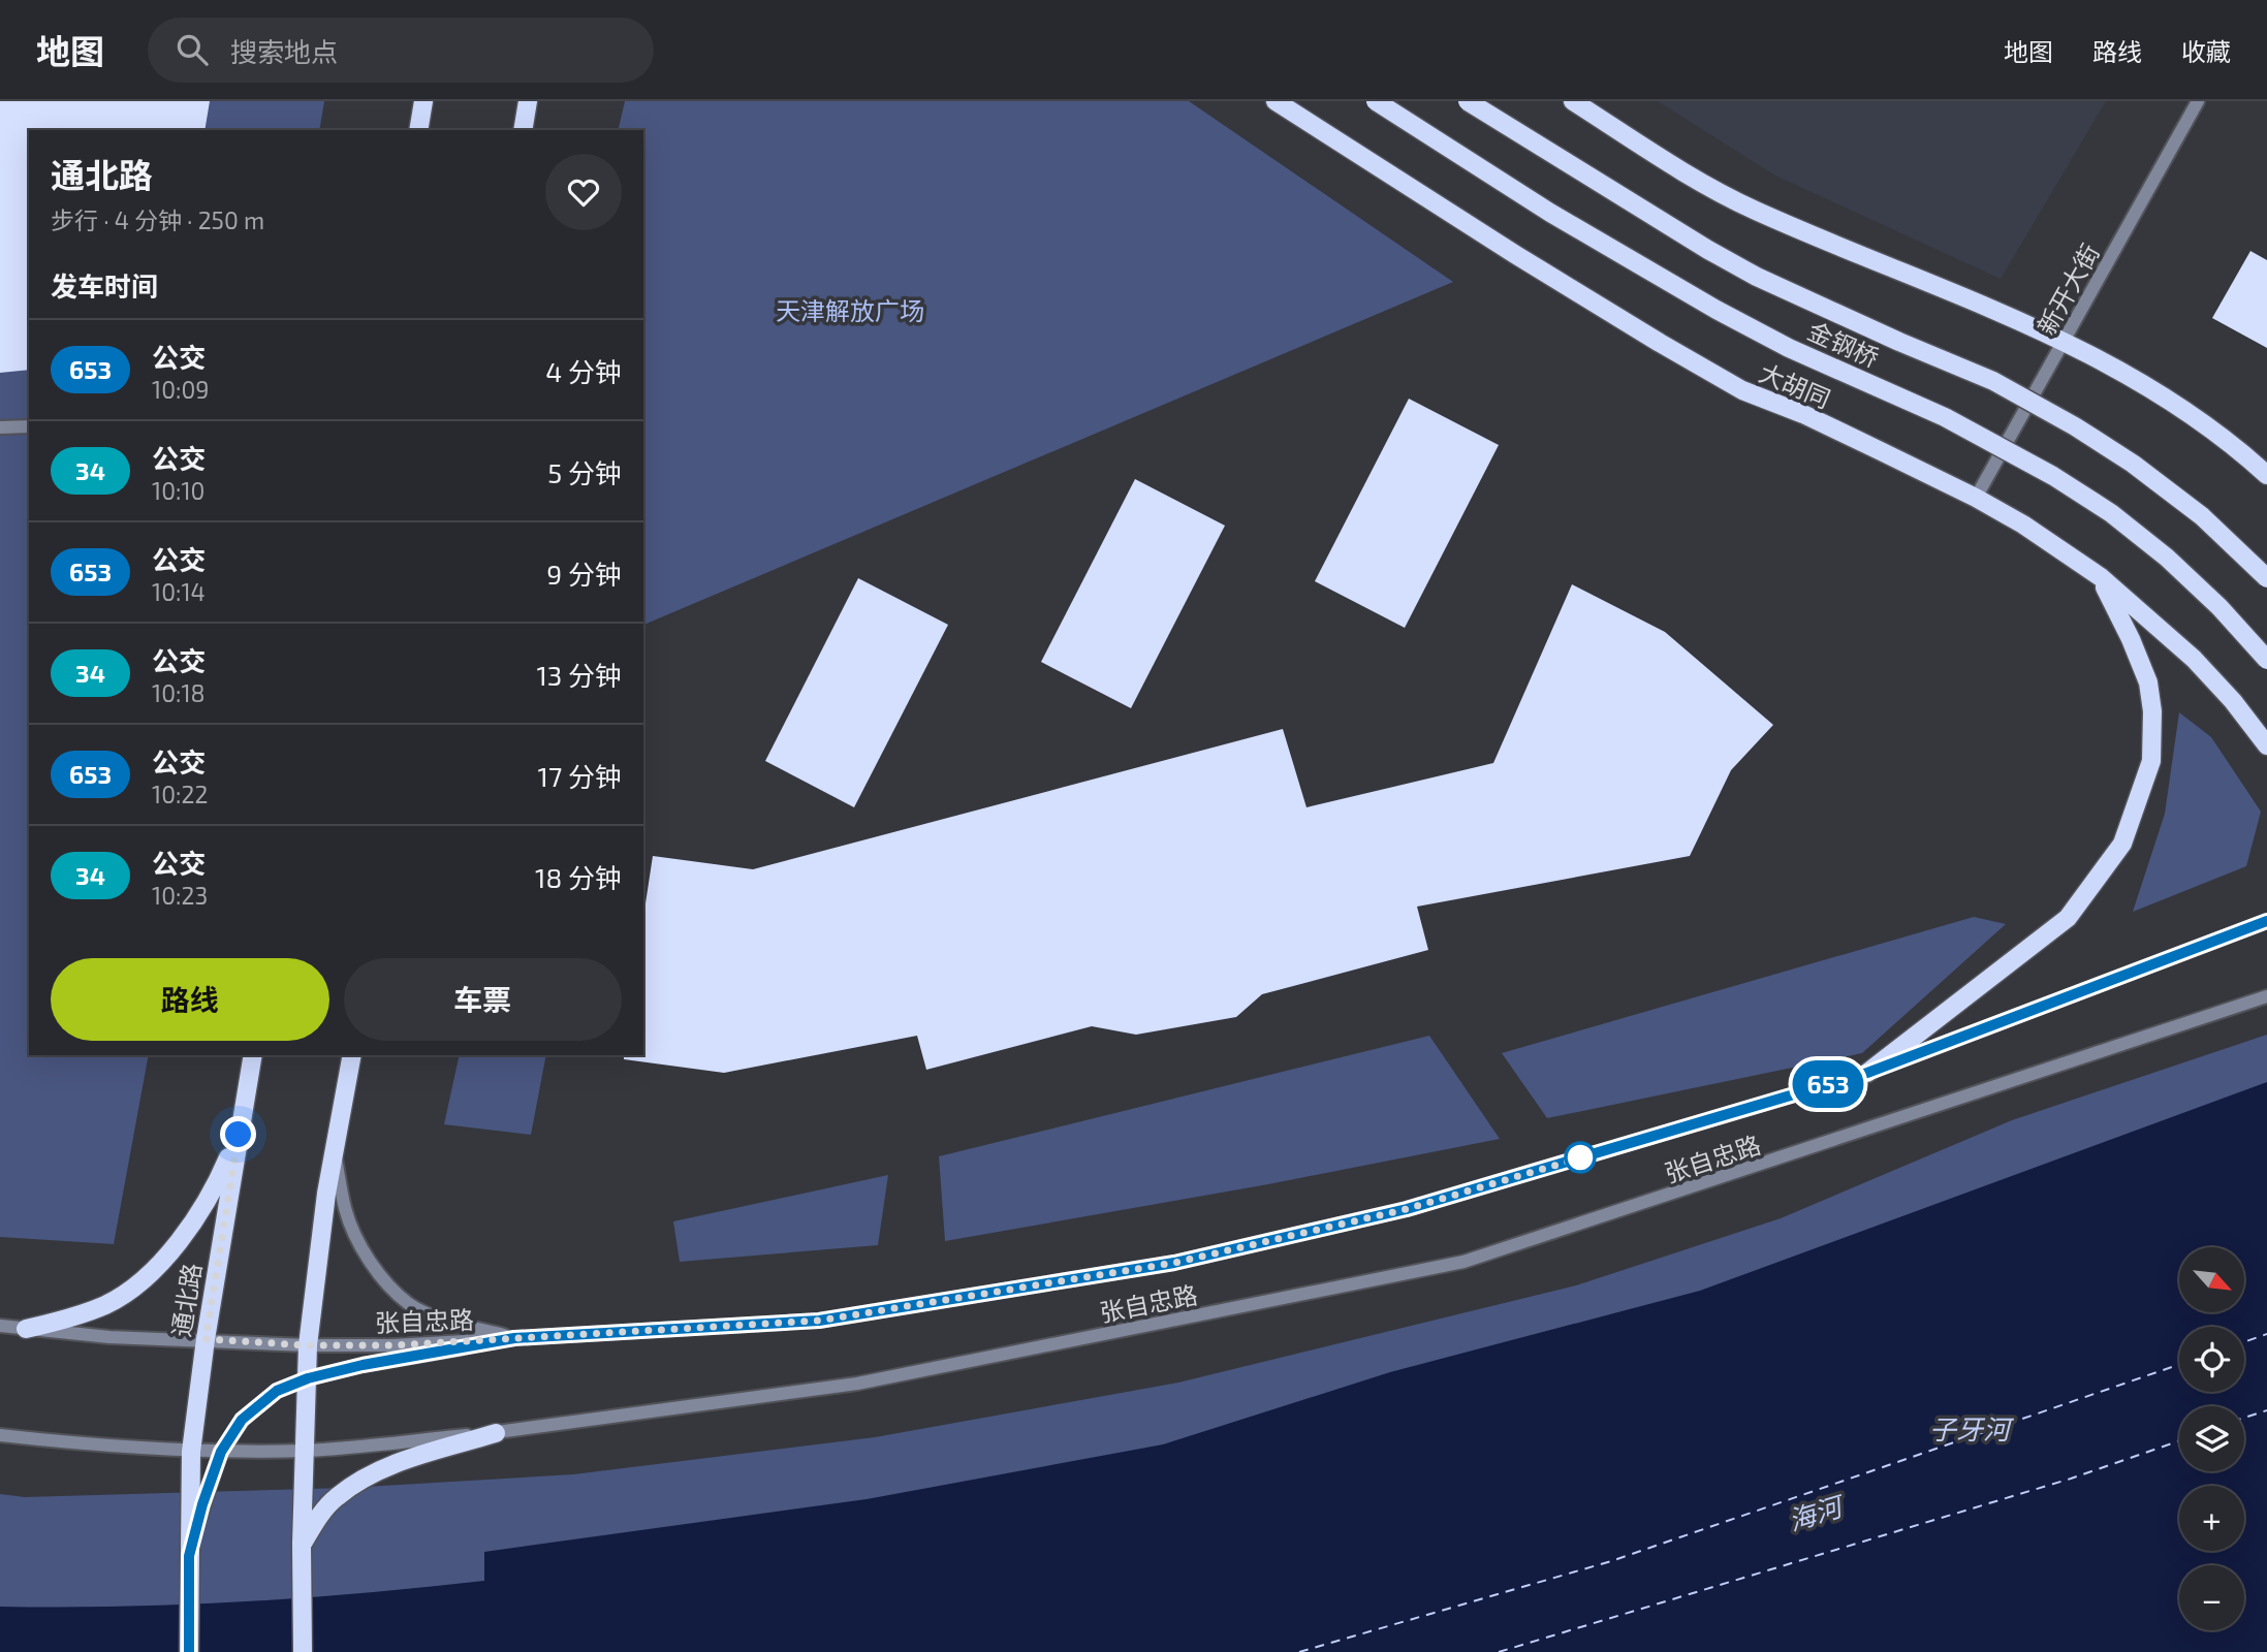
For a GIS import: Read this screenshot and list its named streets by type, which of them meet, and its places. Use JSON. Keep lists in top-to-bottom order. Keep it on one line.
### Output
{"streets":{"main road":["金钢桥","大胡同","通北路"],"street":["新开大街","张自忠路"]},"crossings":[["新开大街","大胡同"],["张自忠路","通北路"]],"water":["子牙河","海河"],"parks":["天津解放广场"],"lines":["bus line 653"],"north":"bottom right","page":{"header":"地图","search":"搜索地点","nav":["地图","路线","收藏"],"on_map":"653","heading":[["通北路","步行 · 4 分钟 · 250 m"],"发车时间"],"list":[{"mark":"653","name":"公交","note":"10:09","value":"4 分钟"},{"mark":"34","name":"公交","note":"10:10","value":"5 分钟"},{"mark":"653","name":"公交","note":"10:14","value":"9 分钟"},{"mark":"34","name":"公交","note":"10:18","value":"13 分钟"},{"mark":"653","name":"公交","note":"10:22","value":"17 分钟"},{"mark":"34","name":"公交","note":"10:23","value":"18 分钟"}],"buttons":["路线","车票"],"map_buttons":["+","−"]}}
